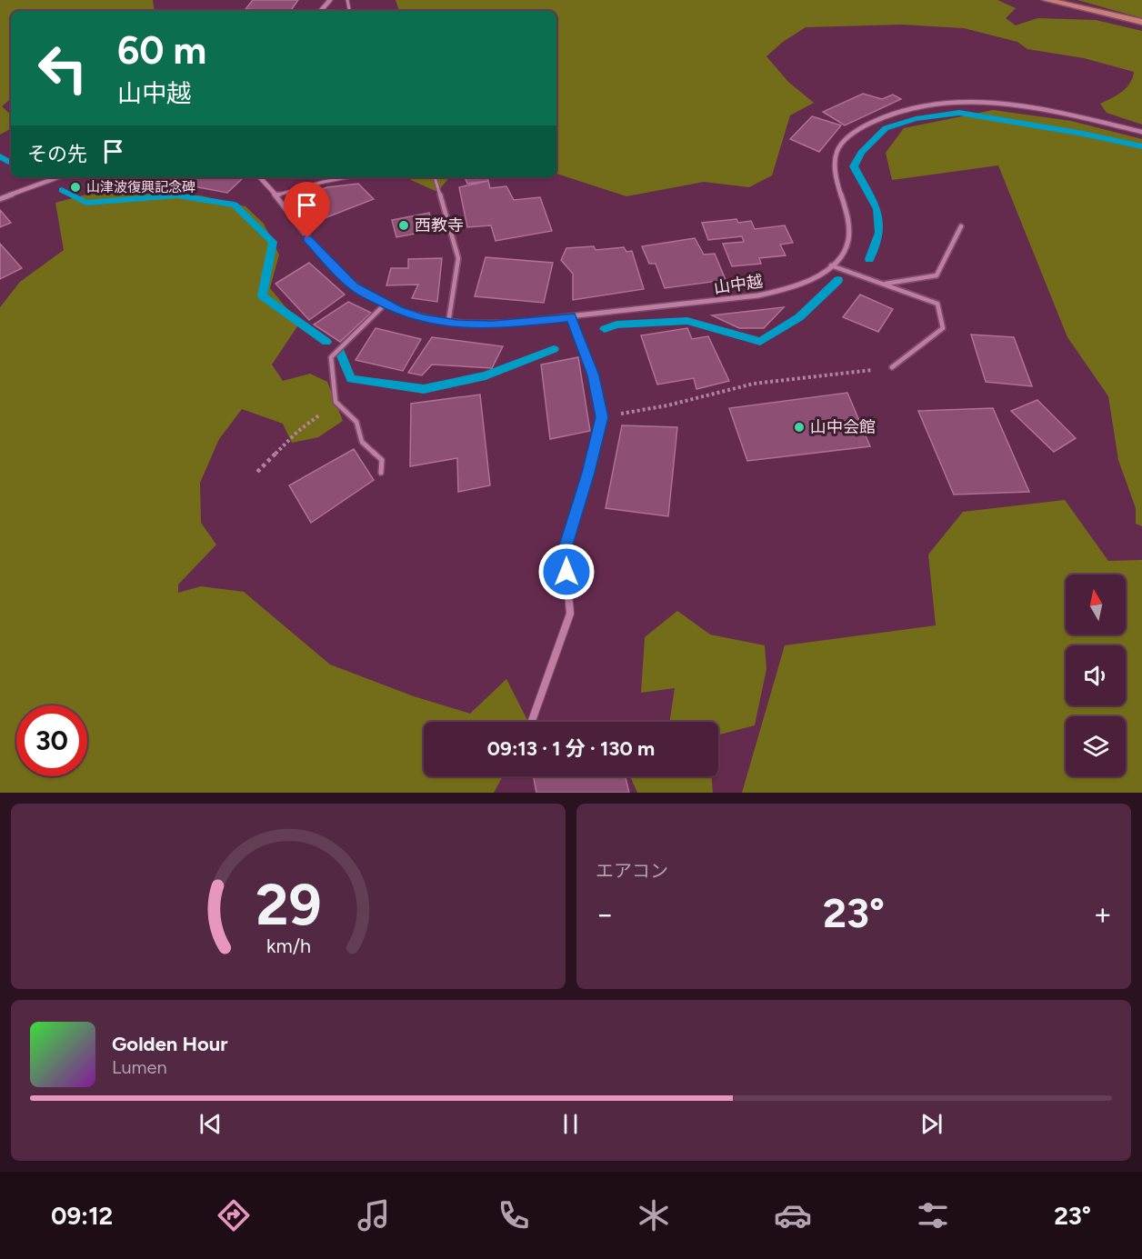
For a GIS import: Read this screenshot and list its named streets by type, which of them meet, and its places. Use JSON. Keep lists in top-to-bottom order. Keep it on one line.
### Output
{"streets":{"street":["山中越"]},"places":["山津波復興記念碑","西教寺","山中会館"],"north":"top","page":{"turn":["60 m","山中越"],"then":"その先","limit":"30","trip":"09:13 · 1 分 · 130 m","tile":"エアコン","heat":["−","23°","+"],"song":["Golden Hour","Lumen"],"tabs":["09:12","23°"],"gauge":["29","km/h"]}}
